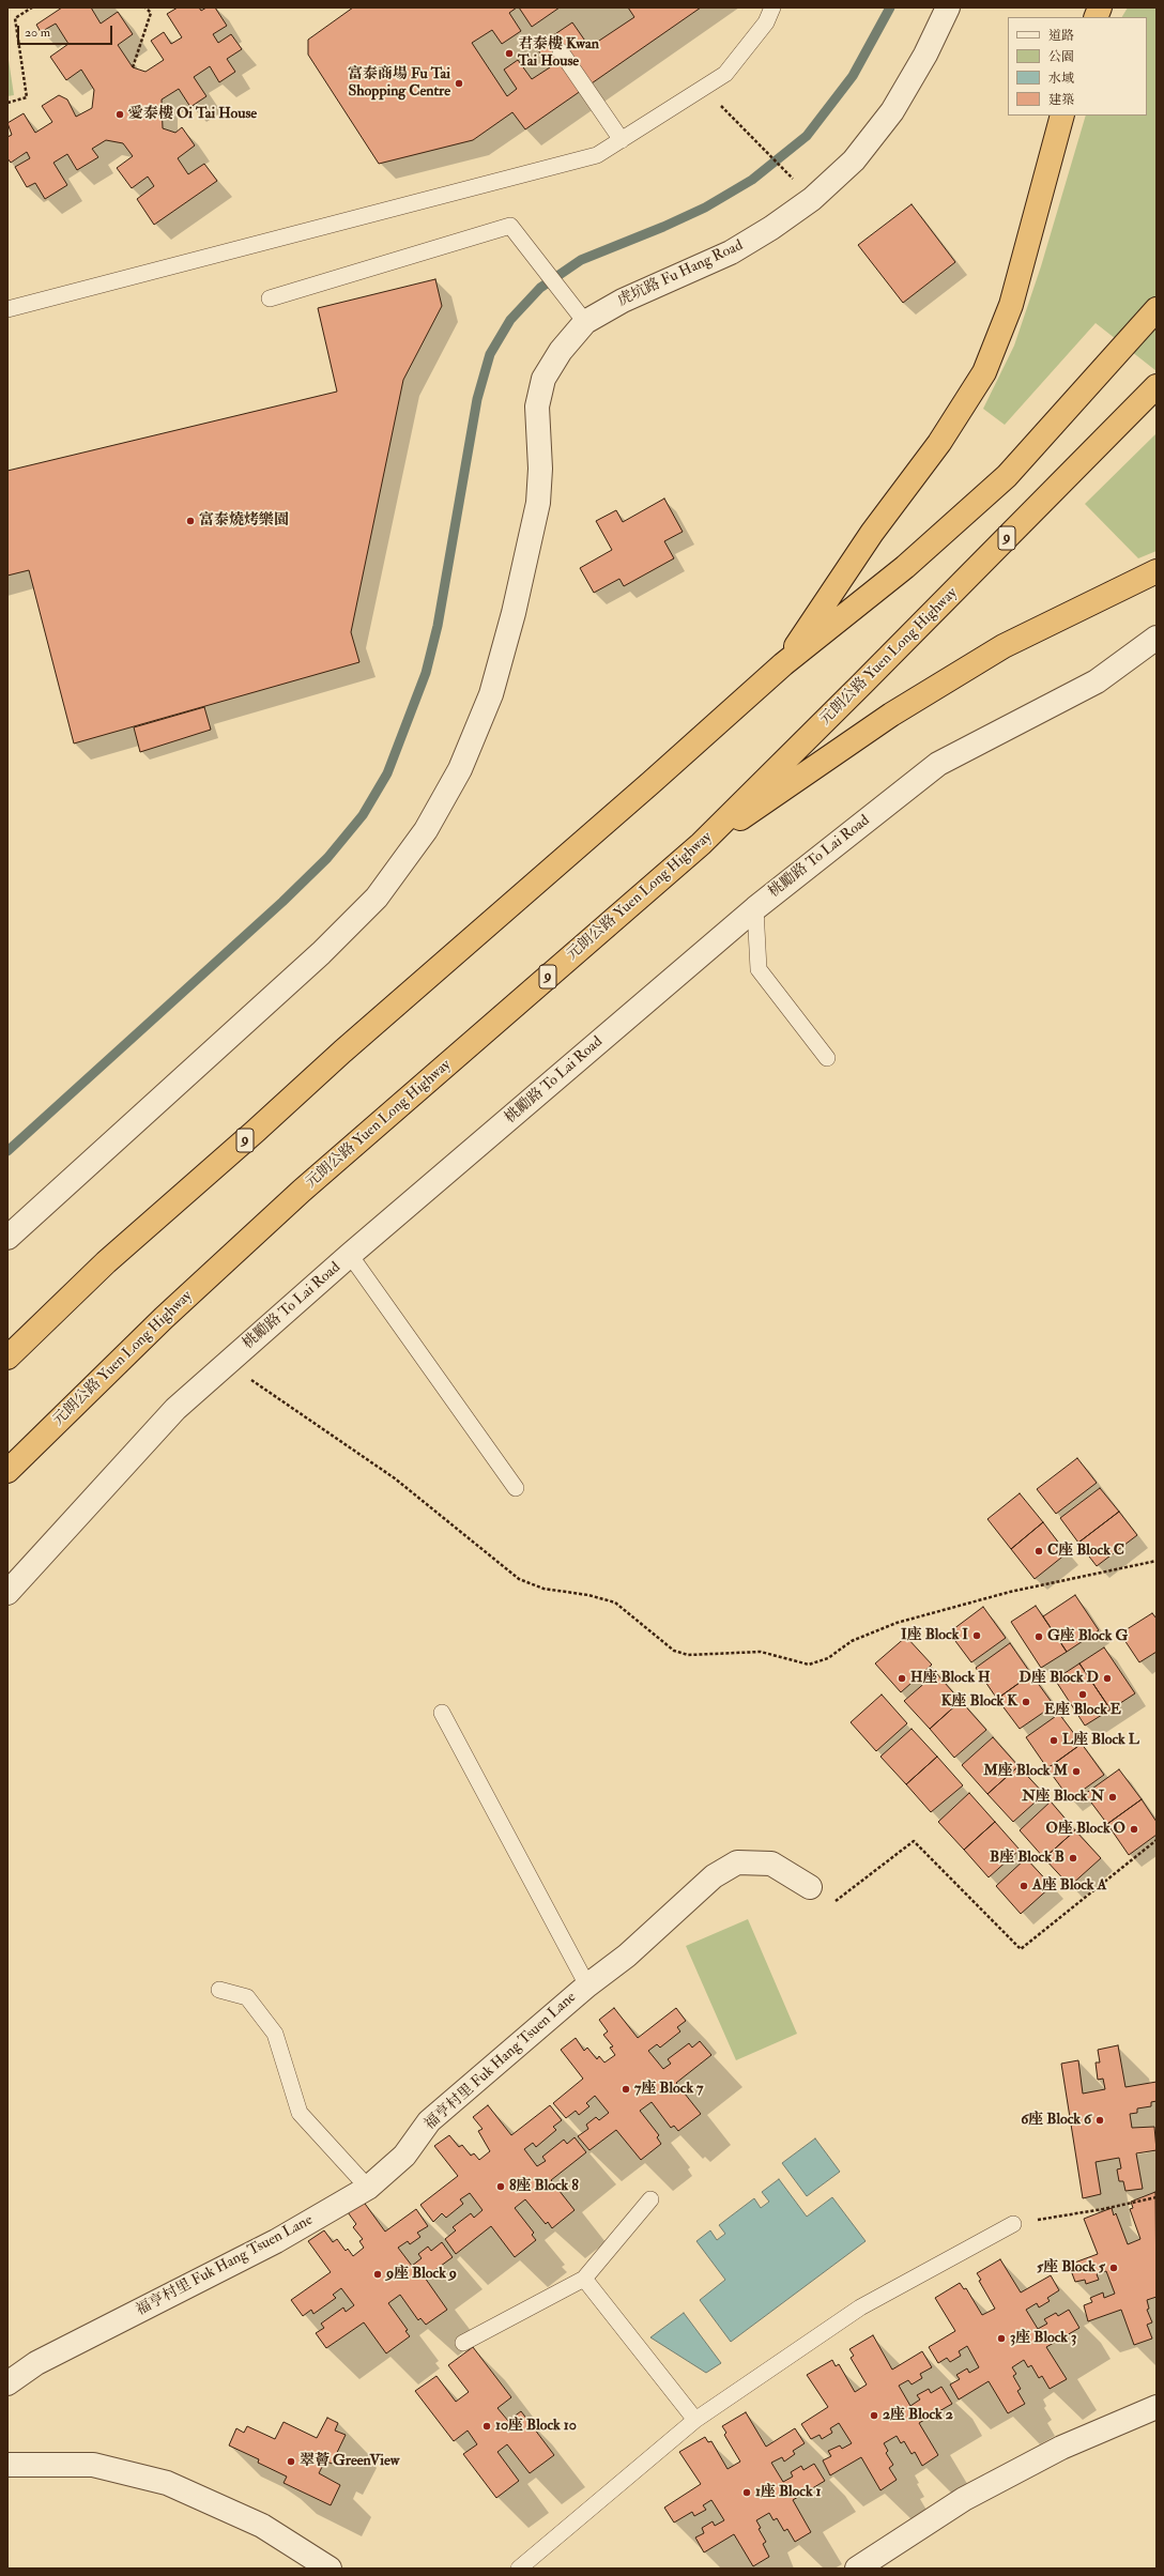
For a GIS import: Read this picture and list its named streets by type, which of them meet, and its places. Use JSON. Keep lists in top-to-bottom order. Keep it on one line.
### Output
{"streets":{"highway":["9","元朗公路 Yuen Long Highway"],"street":["虎坑路 Fu Hang Road","桃勵路 To Lai Road","福亨村里 Fuk Hang Tsuen Lane"]},"places":["君泰樓 Kwan Tai House","富泰商場 Fu Tai Shopping Centre","愛泰樓 Oi Tai House","富泰燒烤樂園","C座 Block C","I座 Block I","G座 Block G","H座 Block H","D座 Block D","E座 Block E","K座 Block K","L座 Block L","M座 Block M","N座 Block N","O座 Block O","B座 Block B","A座 Block A","7座 Block 7","6座 Block 6","8座 Block 8","5座 Block 5","9座 Block 9","3座 Block 3","2座 Block 2","10座 Block 10","翠薈 GreenView","1座 Block 1"],"legend":["道路","公園","水域","建築"],"scale_bar":"20 m"}
